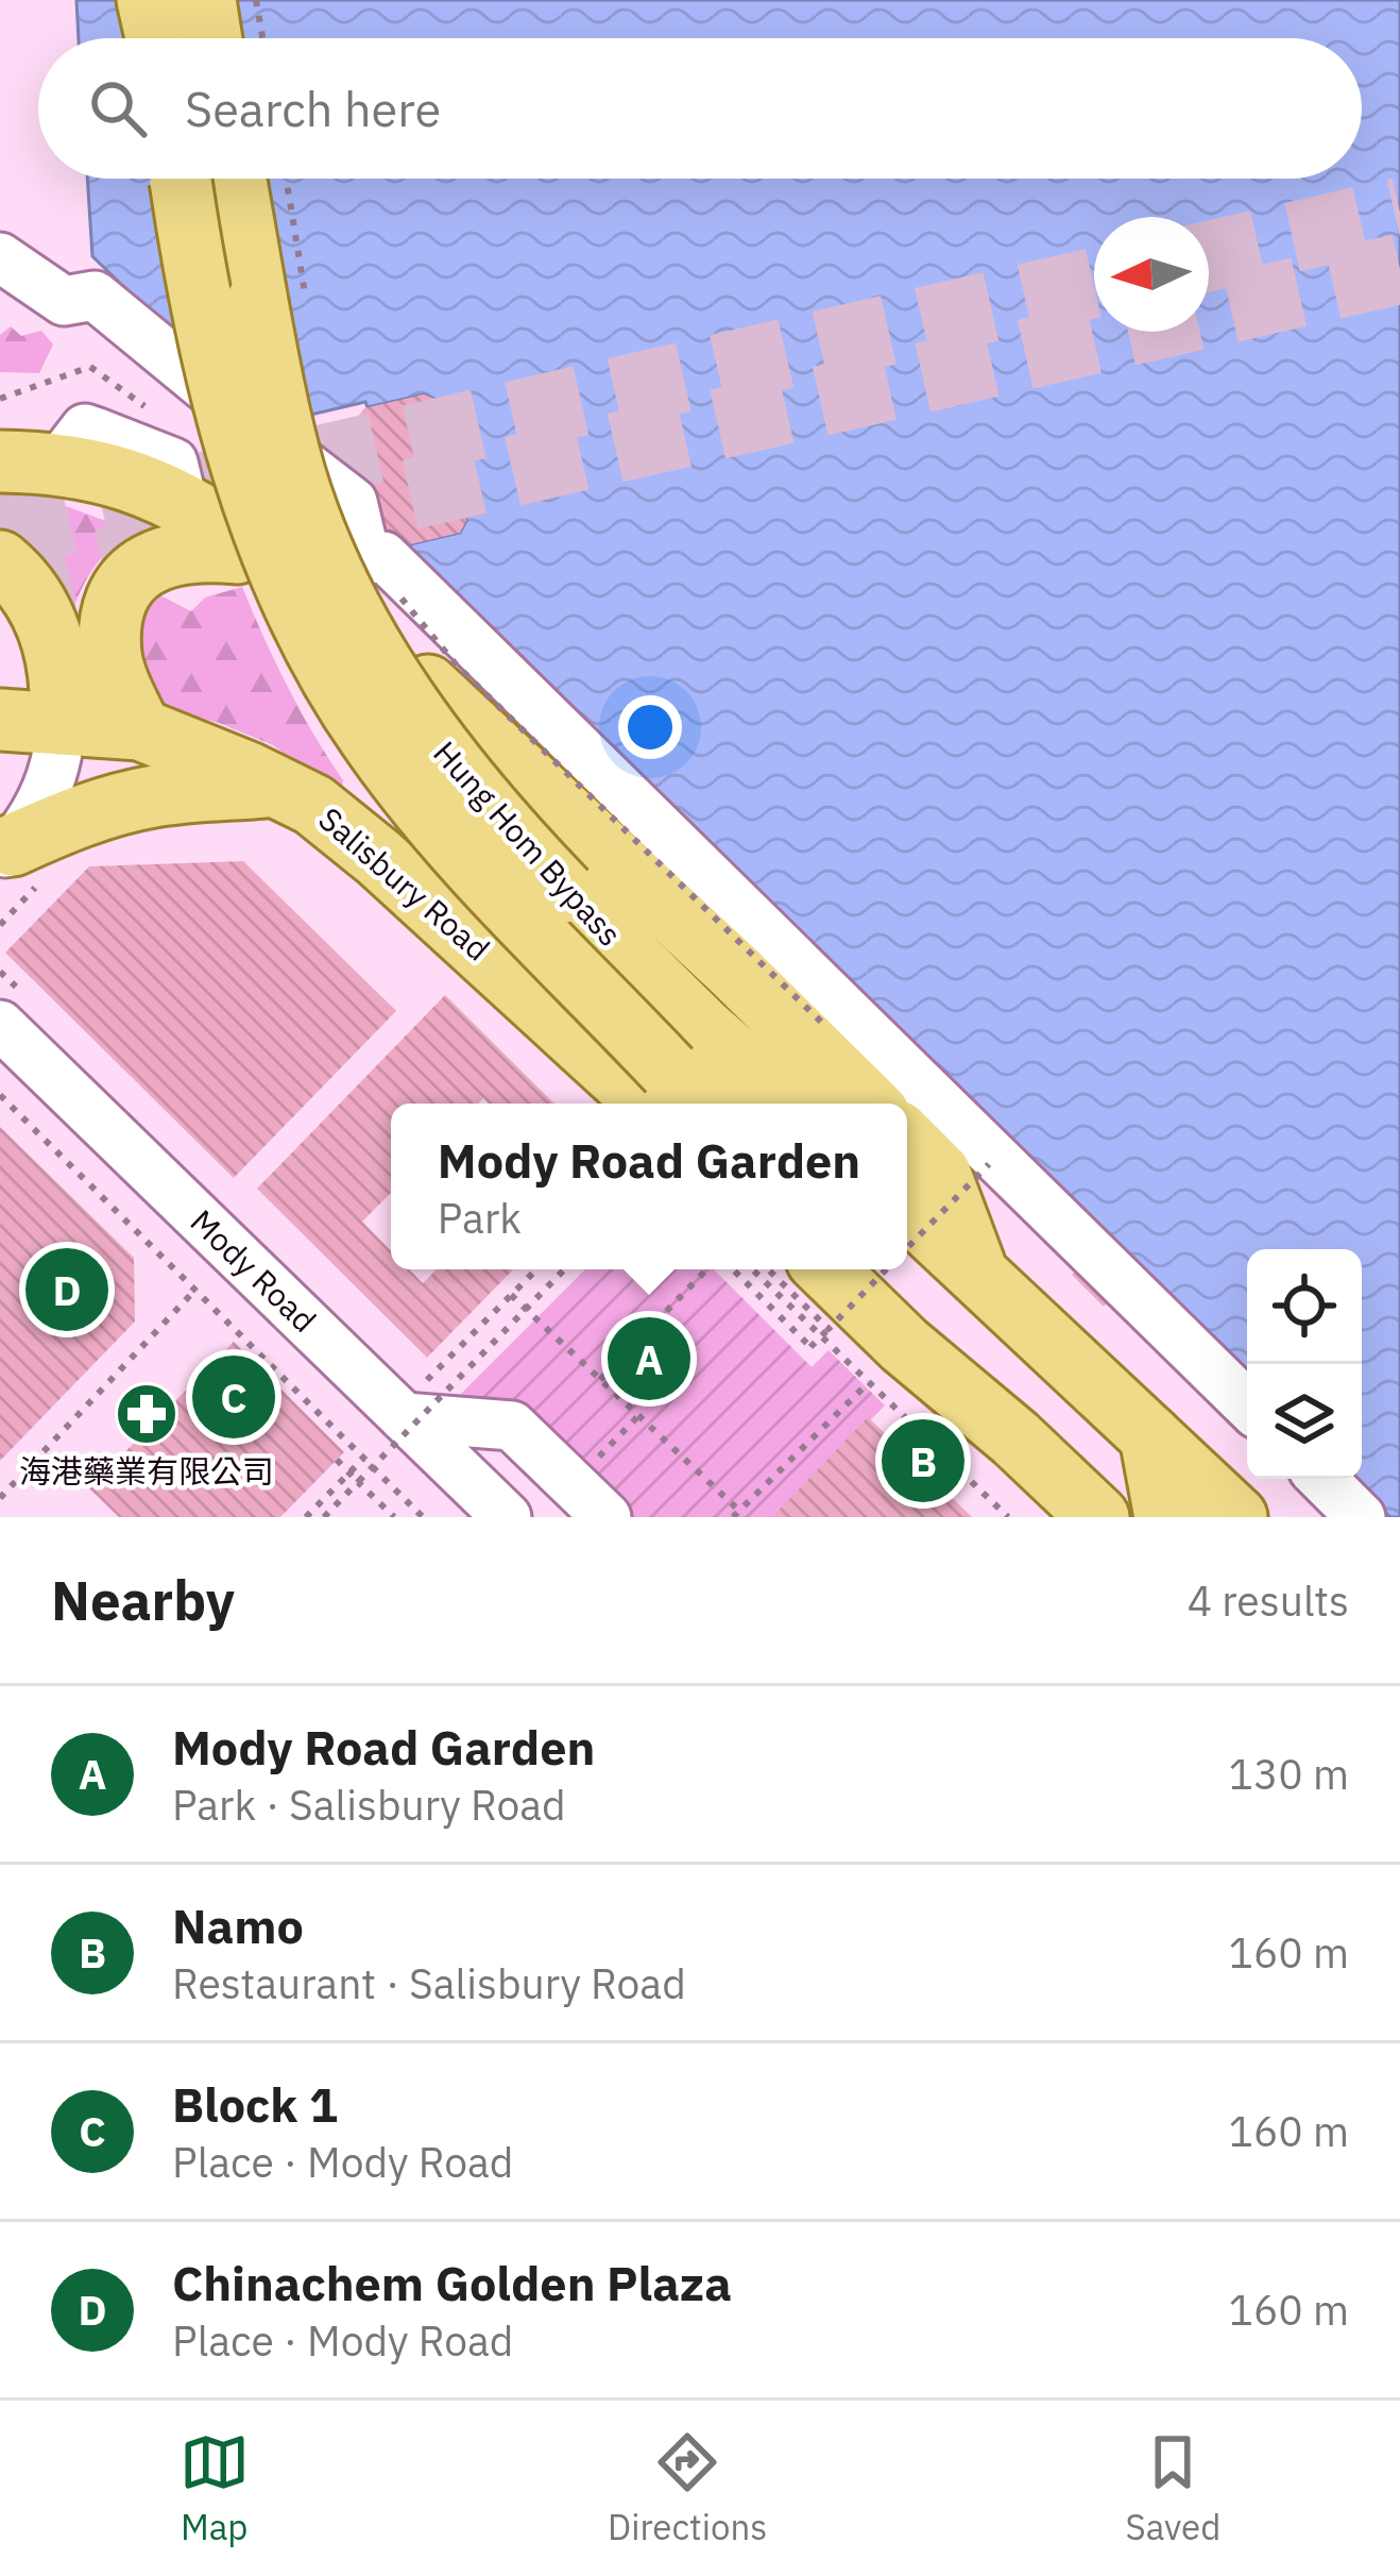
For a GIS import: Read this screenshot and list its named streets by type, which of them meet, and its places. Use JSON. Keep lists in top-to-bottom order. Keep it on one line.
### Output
{"streets":{"main road":["Hung Hom Bypass","Salisbury Road"],"street":["Mody Road"]},"crossings":[["Hung Hom Bypass","Salisbury Road"]],"places":{"pharmacy":["海港藥業有限公司"]},"north":"left","page":{"search":"Search here","popup":["Mody Road Garden","Park"],"pins":["D","A","C","B"],"heading":["Nearby","4 results"],"list":[{"mark":"A","name":"Mody Road Garden","note":"Park · Salisbury Road","value":"130 m"},{"mark":"B","name":"Namo","note":"Restaurant · Salisbury Road","value":"160 m"},{"mark":"C","name":"Block 1","note":"Place · Mody Road","value":"160 m"},{"mark":"D","name":"Chinachem Golden Plaza","note":"Place · Mody Road","value":"160 m"}],"nav":["Map","Directions","Saved"]}}
